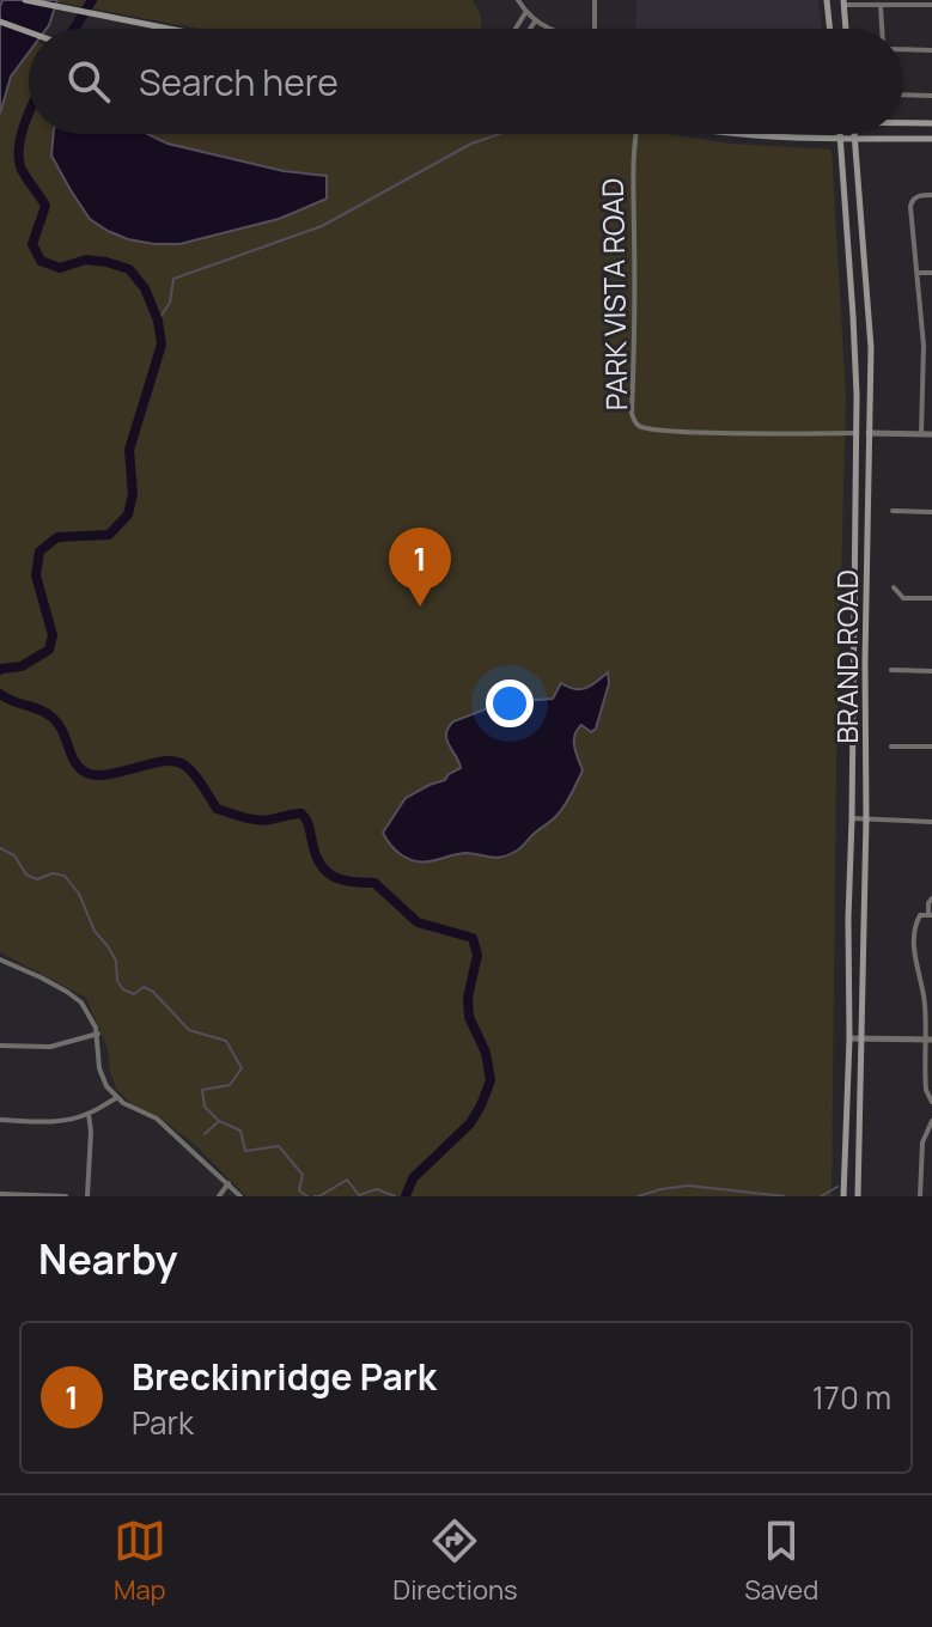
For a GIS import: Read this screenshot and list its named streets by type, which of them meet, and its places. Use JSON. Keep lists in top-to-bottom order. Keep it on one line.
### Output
{"streets":{"main road":["BRAND ROAD"],"street":["PARK VISTA ROAD"]},"crossings":[["PARK VISTA ROAD","BRAND ROAD"]],"page":{"search":"Search here","pins":"1","heading":"Nearby","list":[{"mark":"1","name":"Breckinridge Park","note":"Park","value":"170 m"}],"nav":["Map","Directions","Saved"]}}
